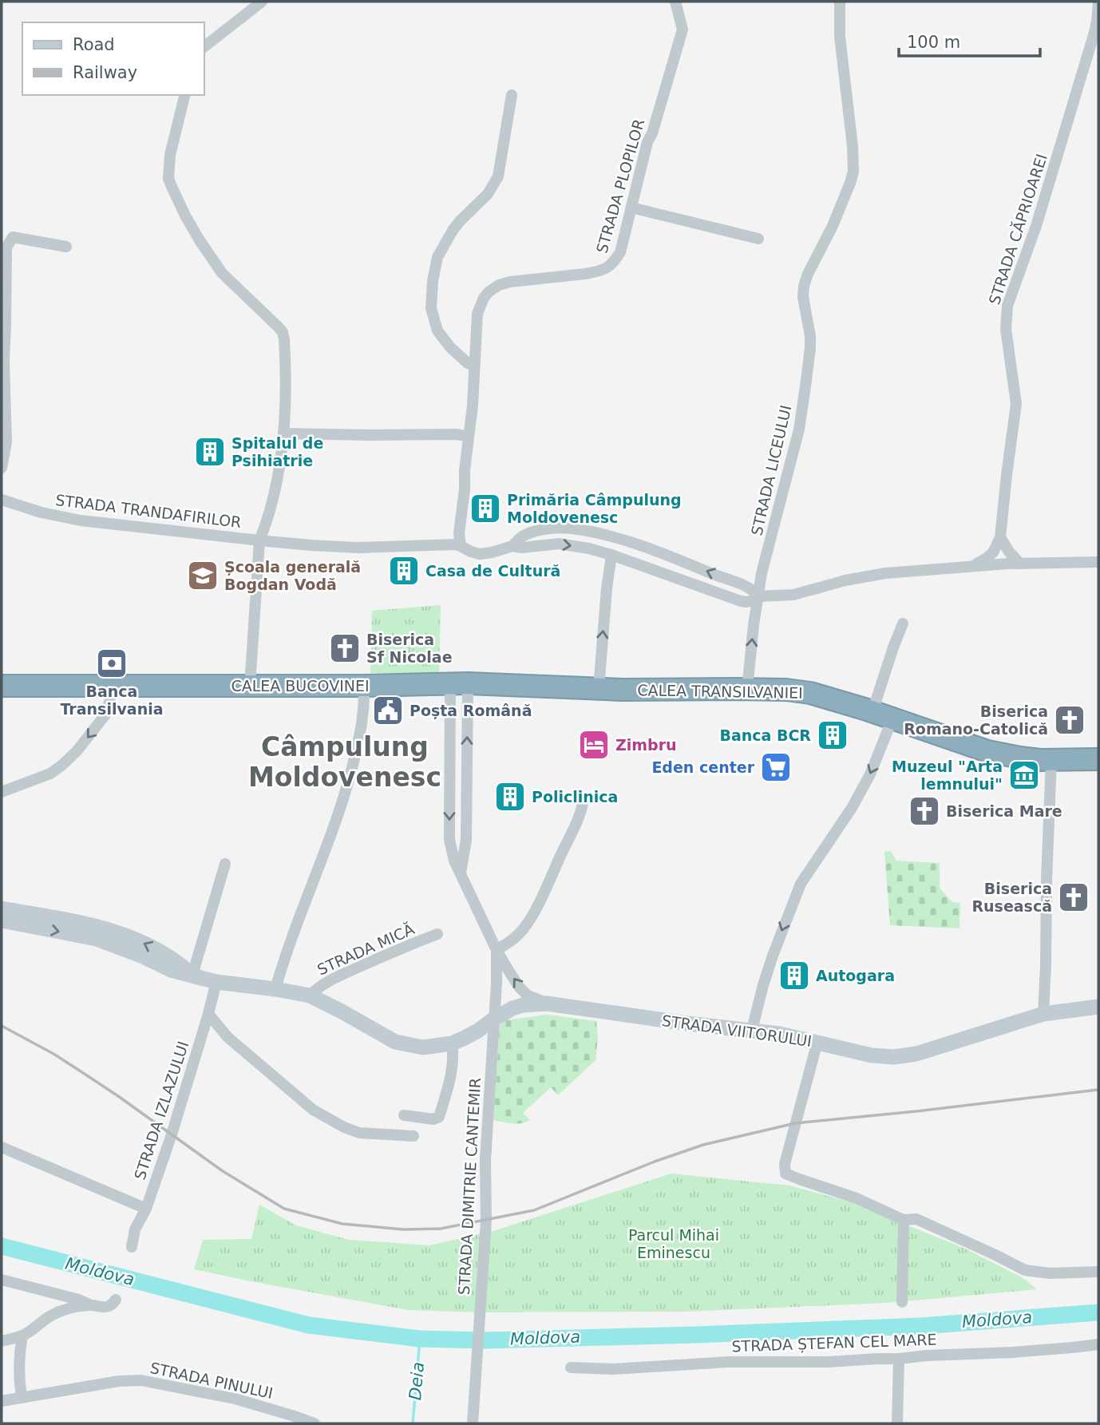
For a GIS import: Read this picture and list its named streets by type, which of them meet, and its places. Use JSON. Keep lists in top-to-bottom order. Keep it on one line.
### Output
{"streets":{"highway":["CALEA BUCOVINEI","CALEA TRANSILVANIEI"],"street":["STRADA PLOPILOR","STRADA CĂPRIOAREI","STRADA LICEULUI","STRADA TRANDAFIRILOR","STRADA MICĂ","STRADA VIITORULUI","STRADA IZLAZULUI","STRADA DIMITRIE CANTEMIR","STRADA ȘTEFAN CEL MARE","STRADA PINULUI"]},"crossings":[["STRADA PLOPILOR","STRADA TRANDAFIRILOR"],["STRADA LICEULUI","CALEA TRANSILVANIEI"],["CALEA BUCOVINEI","CALEA TRANSILVANIEI"],["CALEA BUCOVINEI","STRADA DIMITRIE CANTEMIR"],["STRADA MICĂ","STRADA VIITORULUI"],["STRADA VIITORULUI","STRADA IZLAZULUI"],["STRADA VIITORULUI","STRADA DIMITRIE CANTEMIR"]],"districts":["Câmpulung Moldovenesc"],"water":["Moldova","Deia"],"parks":["Parcul Mihai Eminescu"],"places":{"building":["Spitalul de Psihiatrie","Primăria Câmpulung Moldovenesc","Casa de Cultură","Banca BCR","Policlinica","Autogara"],"school or university":["Școala generală Bogdan Vodă"],"church":["Biserica Sf Nicolae","Biserica Romano-Catolică","Biserica Mare","Biserica Rusească"],"bank":["Banca Transilvania"],"public building":["Poșta Română"],"hotel":["Zimbru"],"supermarket":["Eden center"],"museum":["Muzeul \"Arta lemnului\""]},"legend":["Road","Railway"],"scale_bar":"100 m"}
